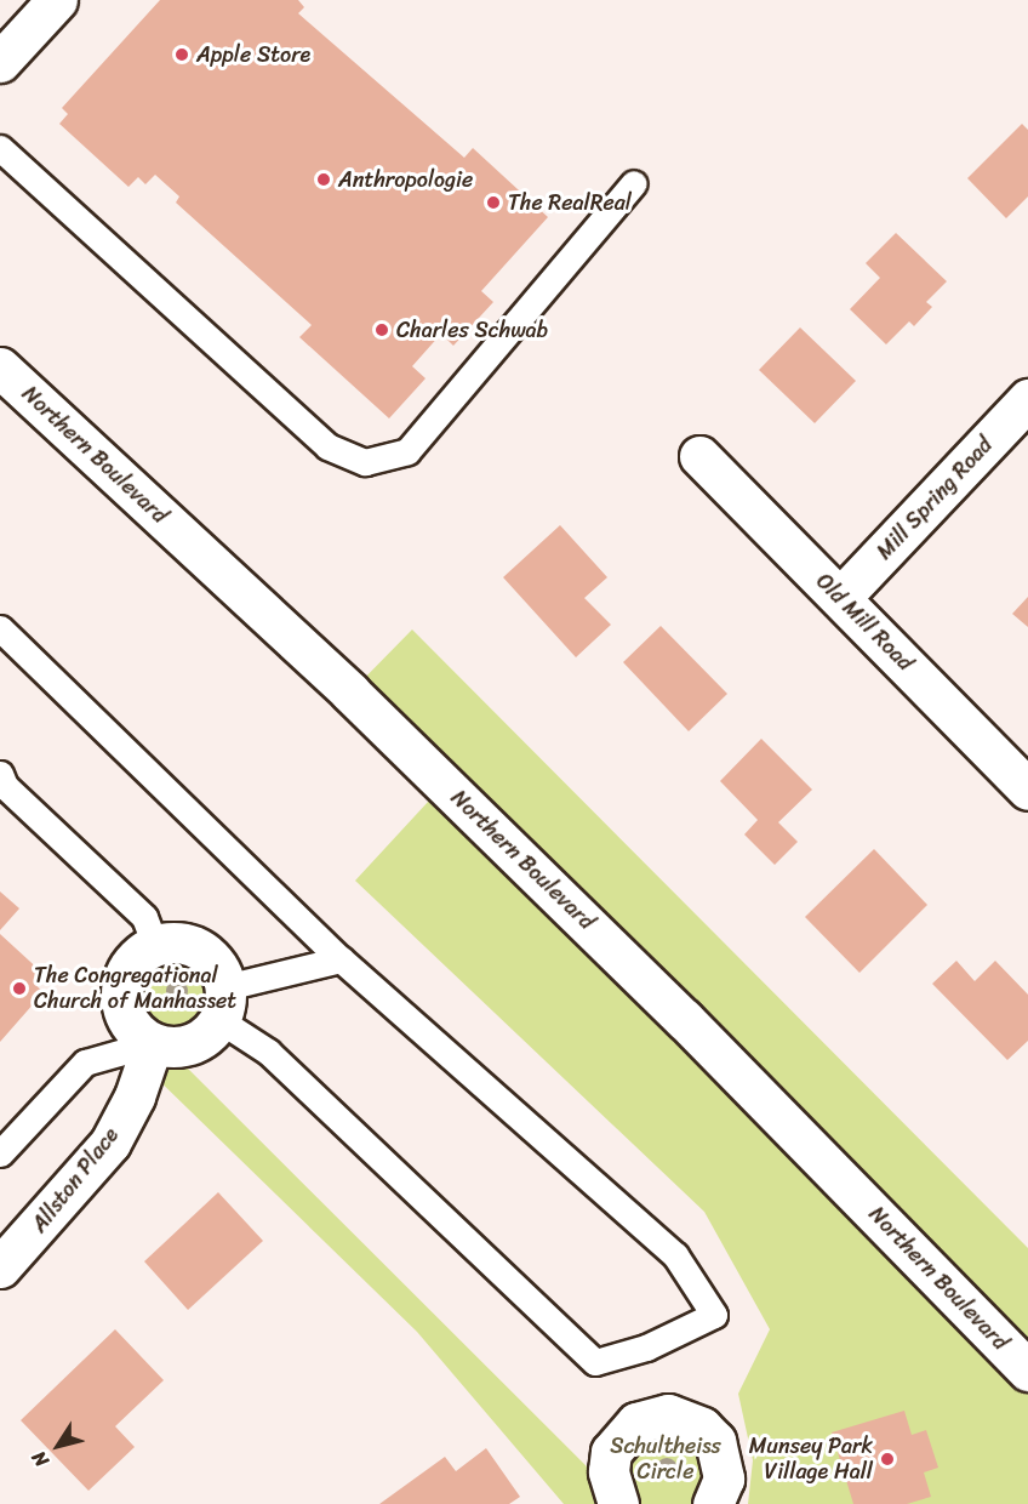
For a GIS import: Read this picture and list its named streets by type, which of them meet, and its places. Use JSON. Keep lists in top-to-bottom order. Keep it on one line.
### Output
{"streets":{"street":["Northern Boulevard","Mill Spring Road","Old Mill Road","Allston Place"]},"crossings":[["Mill Spring Road","Old Mill Road"]],"parks":["Schultheiss Circle"],"places":["Apple Store","Anthropologie","The RealReal","Charles Schwab","The Congregational Church of Manhasset","Munsey Park Village Hall"],"north":"bottom left"}
